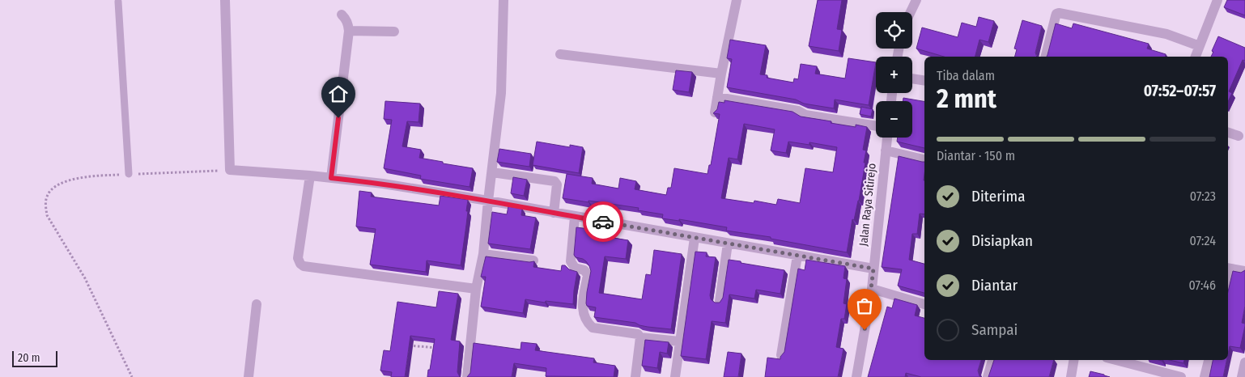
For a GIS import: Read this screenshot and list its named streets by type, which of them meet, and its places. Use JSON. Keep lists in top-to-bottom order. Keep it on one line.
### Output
{"streets":{"street":["Jalan Raya Sitirejo"]},"scale_bar":"20 m","page":{"map_buttons":["+","−"],"heading":["2 mnt","Tiba dalam","07:52–07:57"],"bar":"Diantar · 150 m","list":[["Diterima","07:23"],["Disiapkan","07:24"],["Diantar","07:46"],"Sampai"],"scale":"20 m"}}
